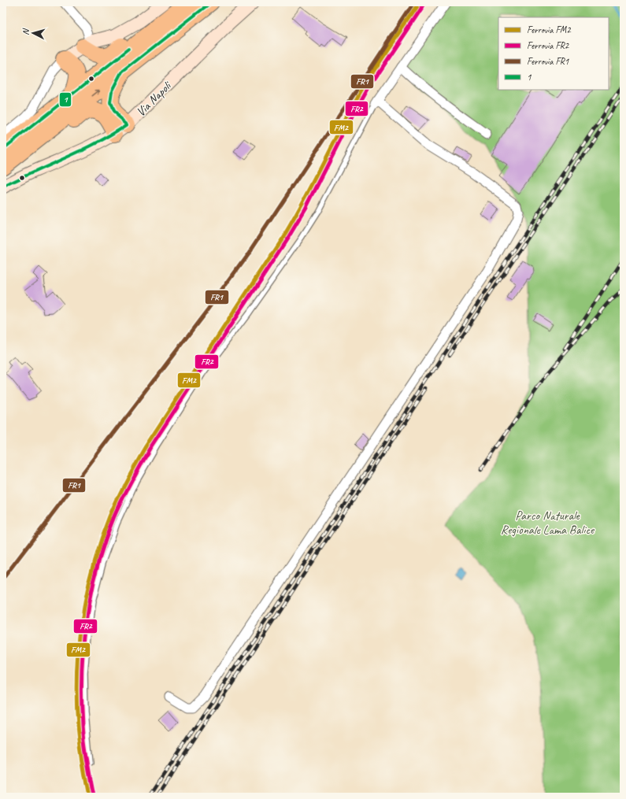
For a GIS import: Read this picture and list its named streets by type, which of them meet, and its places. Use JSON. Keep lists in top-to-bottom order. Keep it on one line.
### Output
{"streets":{"street":["Via Napoli"]},"parks":["Parco Naturale Regionale Lama Balice"],"lines":["rail line FM2","rail line FR1","transit line 1","rail line FR2"],"legend":["Ferrovia FM2","Ferrovia FR2","Ferrovia FR1","1"],"north":"left"}
